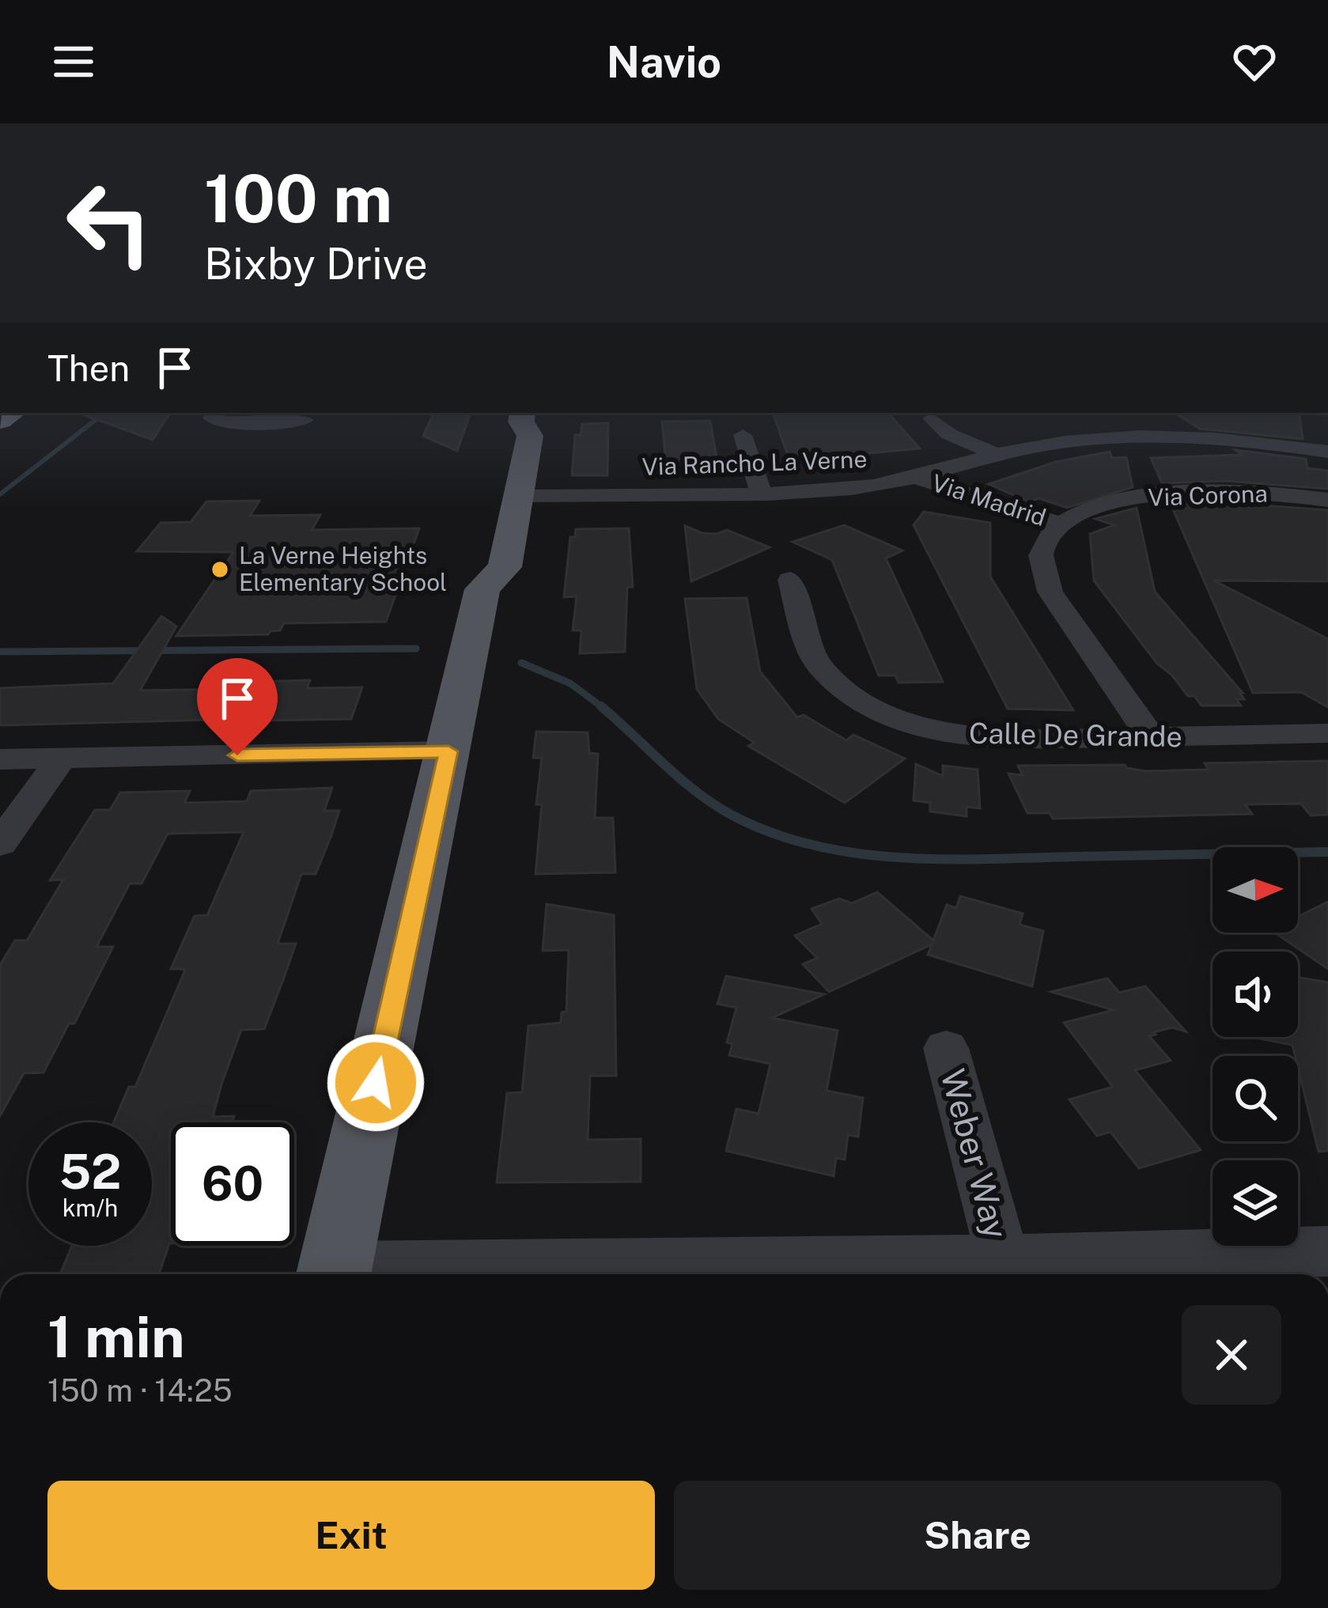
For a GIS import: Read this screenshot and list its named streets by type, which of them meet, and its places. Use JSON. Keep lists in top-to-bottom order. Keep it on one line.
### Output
{"streets":{"street":["Via Rancho La Verne","Via Corona","Via Madrid","Calle De Grande","Weber Way"]},"crossings":[["Via Rancho La Verne","Via Madrid"],["Via Corona","Via Madrid"]],"places":["La Verne Heights Elementary School"],"north":"right","page":{"header":"Navio","turn":["100 m","Bixby Drive"],"then":"Then","speed":"52 km/h","limit":"60","heading":["1 min","150 m · 14:25"],"buttons":["Exit","Share"]}}
